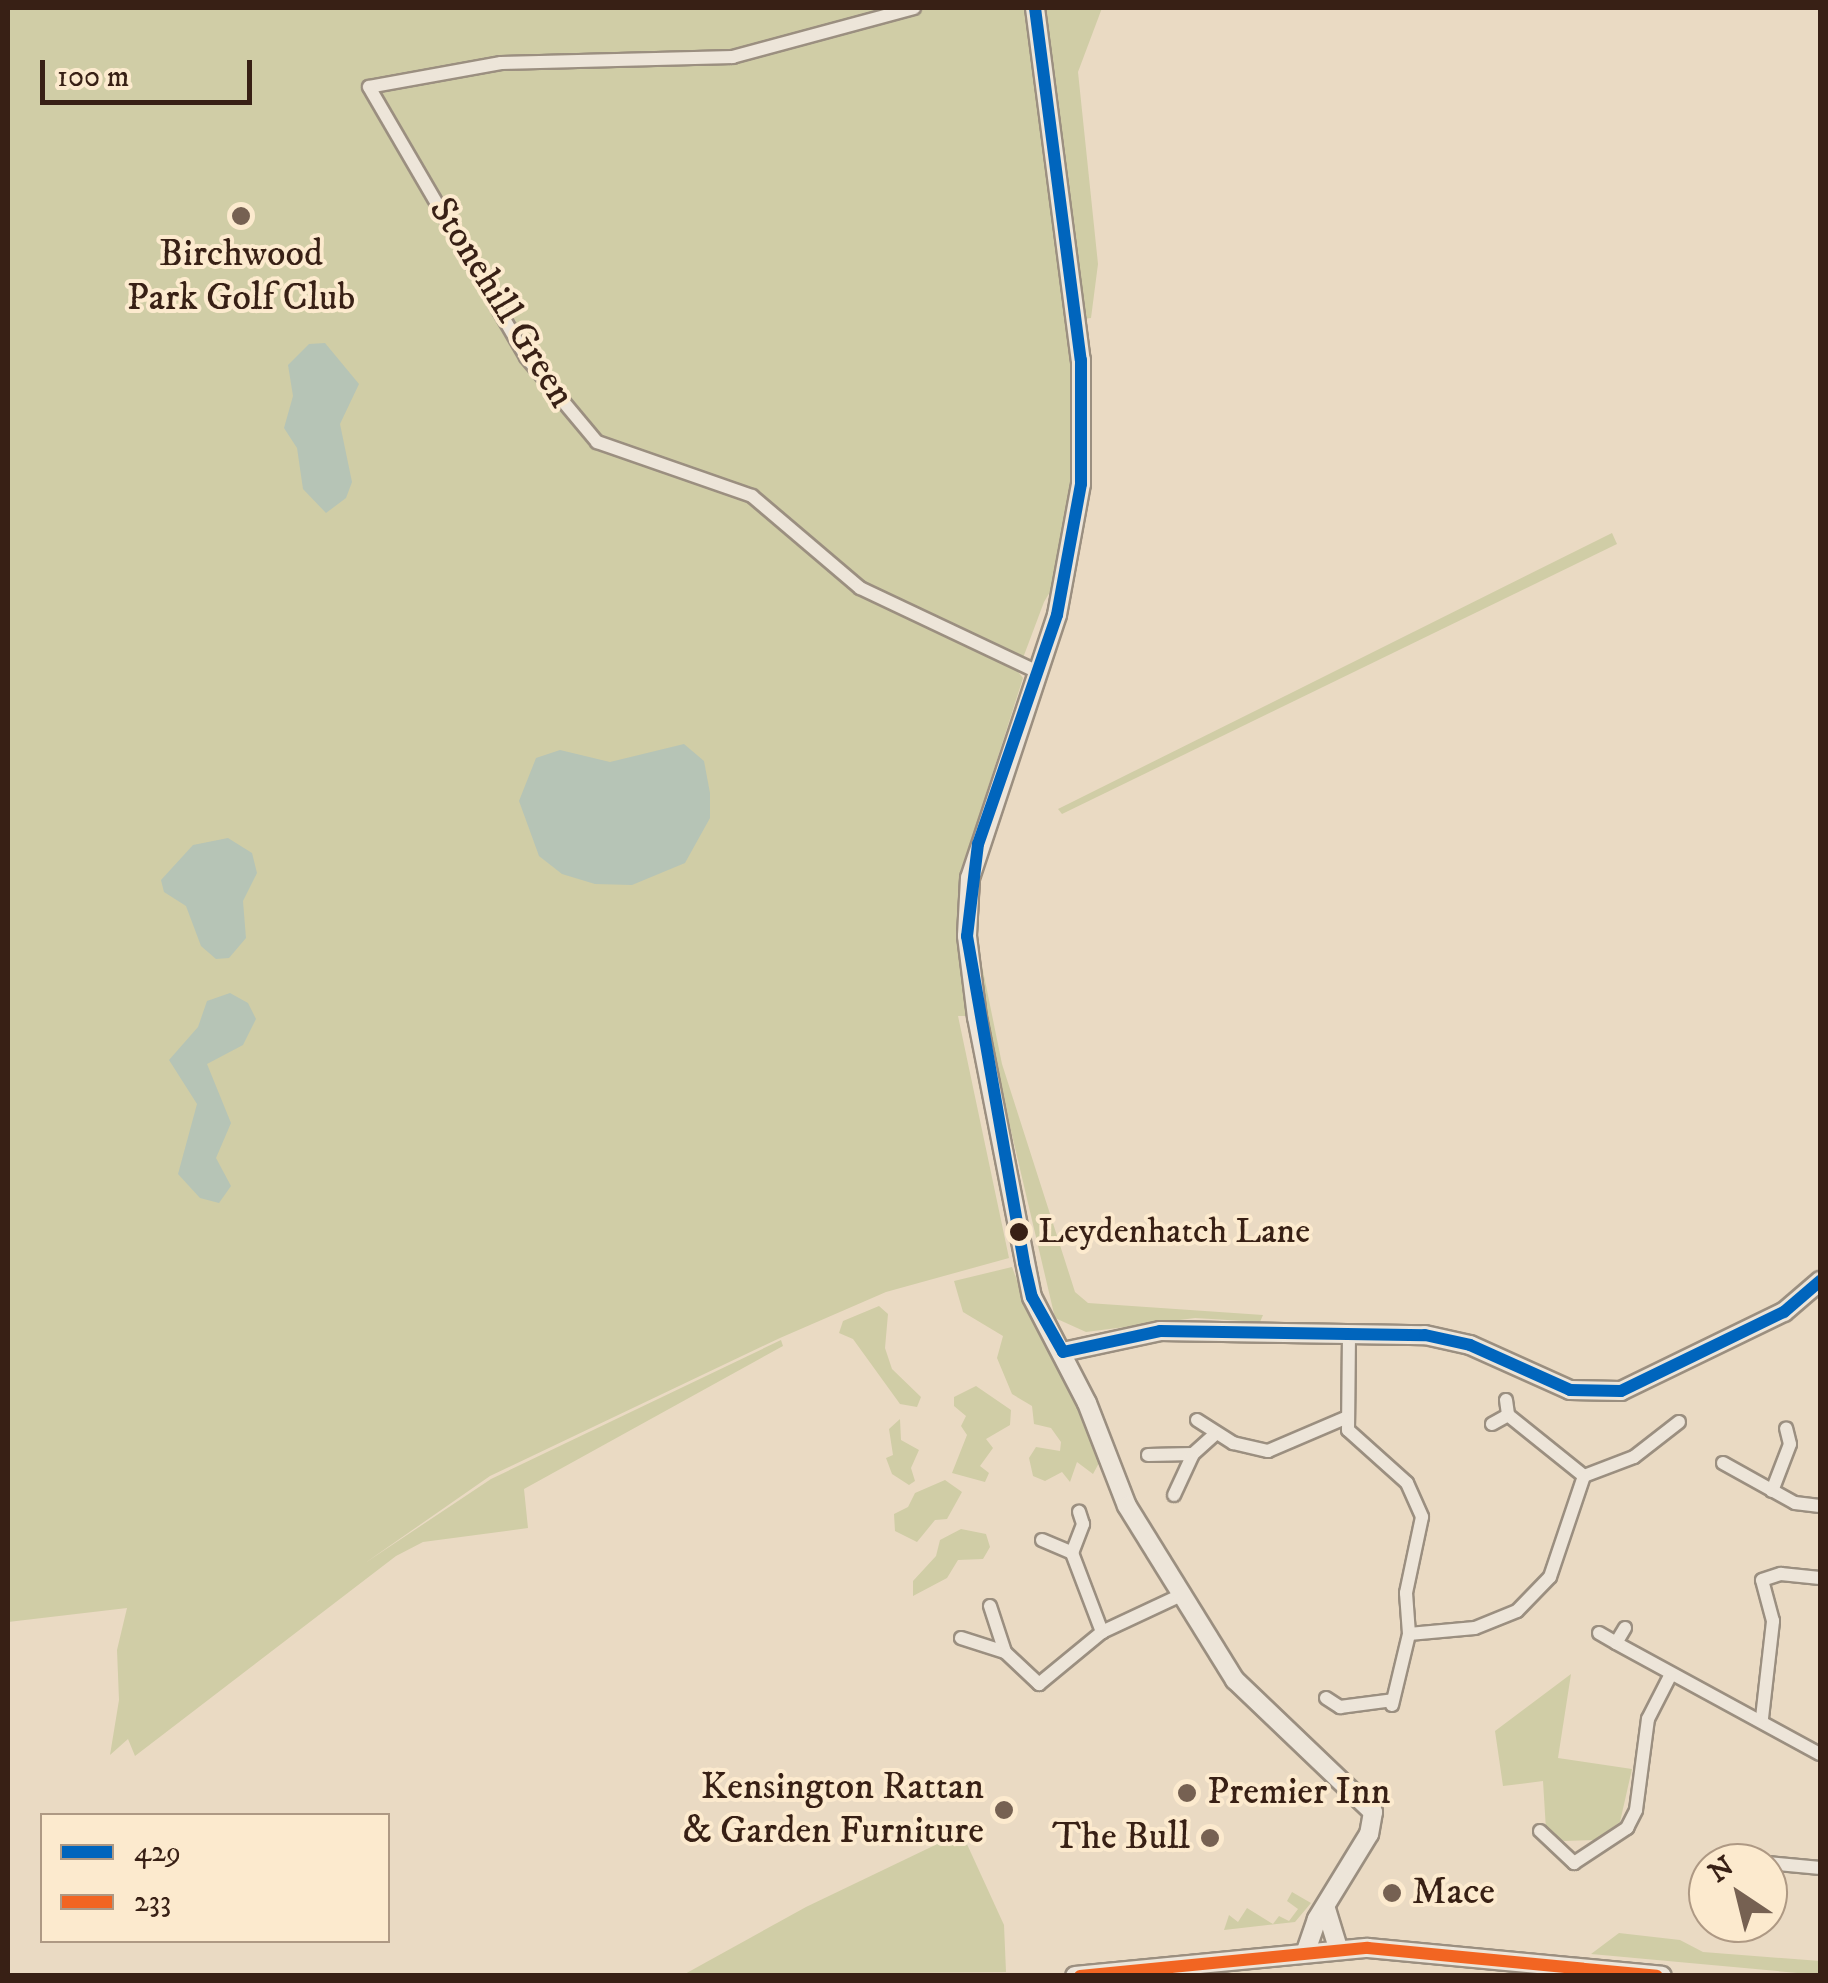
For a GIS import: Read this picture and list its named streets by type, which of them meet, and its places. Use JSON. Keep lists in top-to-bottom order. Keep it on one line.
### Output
{"streets":{"street":["Stonehill Green"]},"places":["Birchwood Park Golf Club","Leydenhatch Lane","Premier Inn","Kensington Rattan & Garden Furniture","The Bull","Mace"],"lines":["transit line 429","transit line 233"],"legend":["429","233"],"scale_bar":"100 m","north":"top left"}
